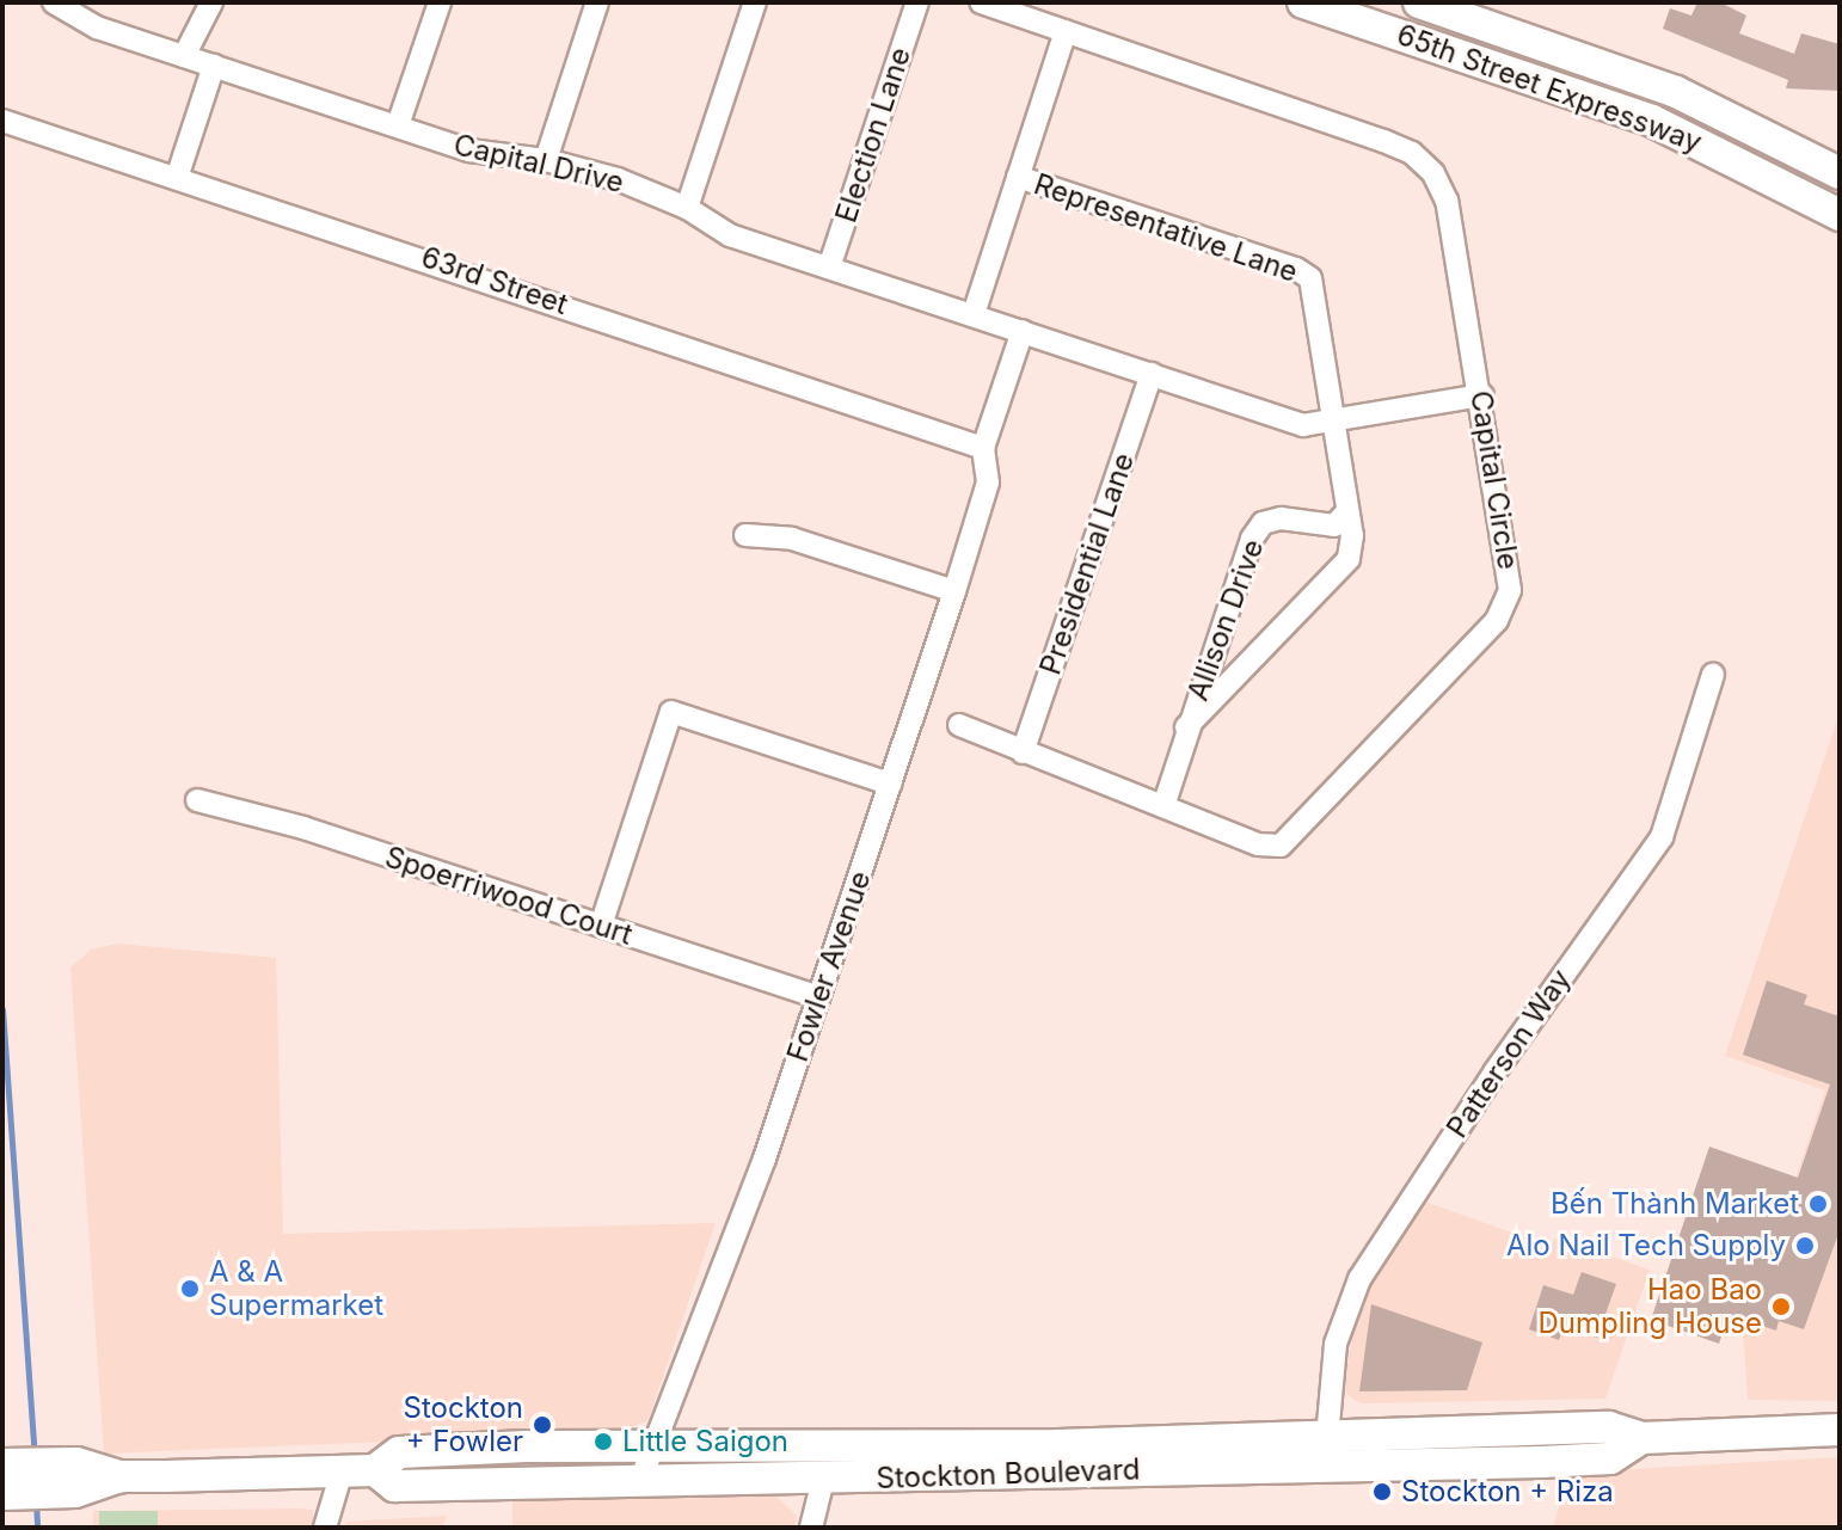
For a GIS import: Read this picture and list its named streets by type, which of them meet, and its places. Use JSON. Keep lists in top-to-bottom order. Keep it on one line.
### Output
{"streets":{"main road":["65th Street Expressway","Stockton Boulevard"],"street":["Election Lane","Capital Drive","Representative Lane","63rd Street","Capital Circle","Presidential Lane","Allison Drive","Spoerriwood Court","Fowler Avenue","Patterson Way"]},"crossings":[["Election Lane","Capital Drive"],["Capital Drive","Representative Lane"],["Capital Drive","Capital Circle"],["Capital Drive","Presidential Lane"],["Representative Lane","Allison Drive"],["63rd Street","Fowler Avenue"],["Capital Circle","Presidential Lane"],["Capital Circle","Allison Drive"],["Spoerriwood Court","Fowler Avenue"],["Fowler Avenue","Stockton Boulevard"],["Patterson Way","Stockton Boulevard"]],"places":["Bến Thành Market","Alo Nail Tech Supply","A & A Supermarket","Hao Bao Dumpling House","Stockton + Fowler","Little Saigon","Stockton + Riza"]}
